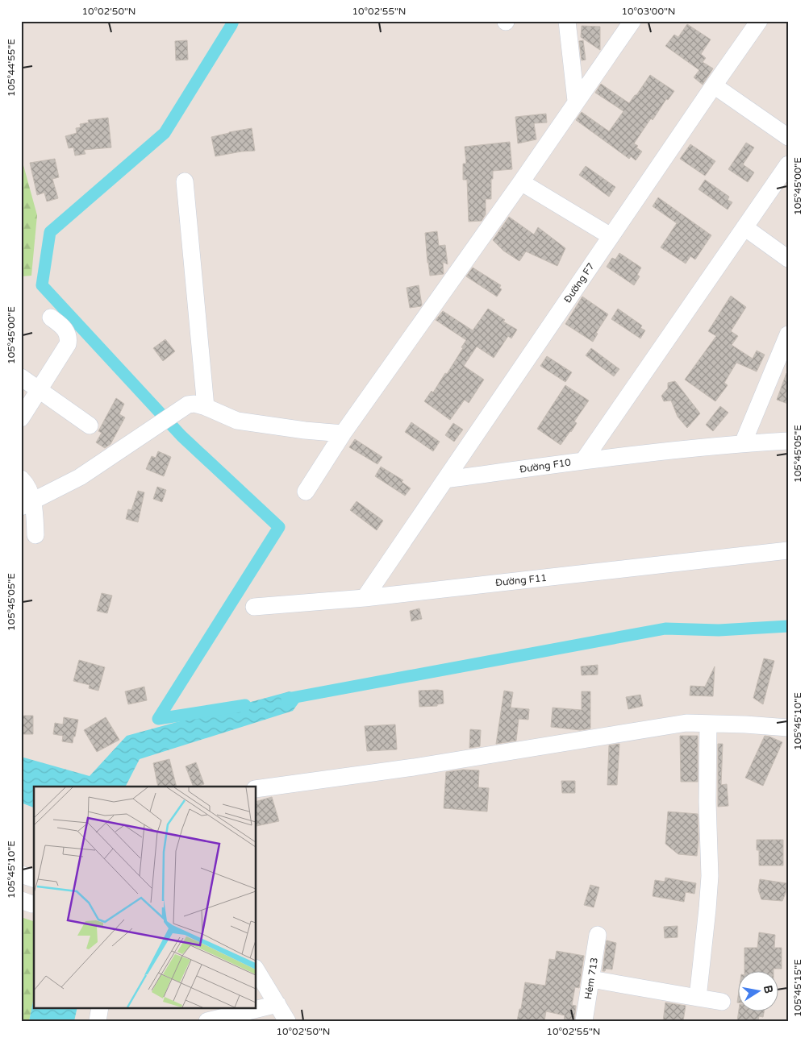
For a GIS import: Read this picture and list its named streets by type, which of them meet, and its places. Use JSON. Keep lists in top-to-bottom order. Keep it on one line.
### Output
{"streets":{"street":["Đường F7","Đường F10","Đường F11","Hẻm 713"]},"crossings":[["Đường F7","Đường F10"]],"north":"right","coordinates":["10°02'50\"N","10°02'55\"N","10°03'00\"N","105°44'55\"E","105°45'00\"E","105°45'05\"E","105°45'10\"E","105°45'15\"E"]}
